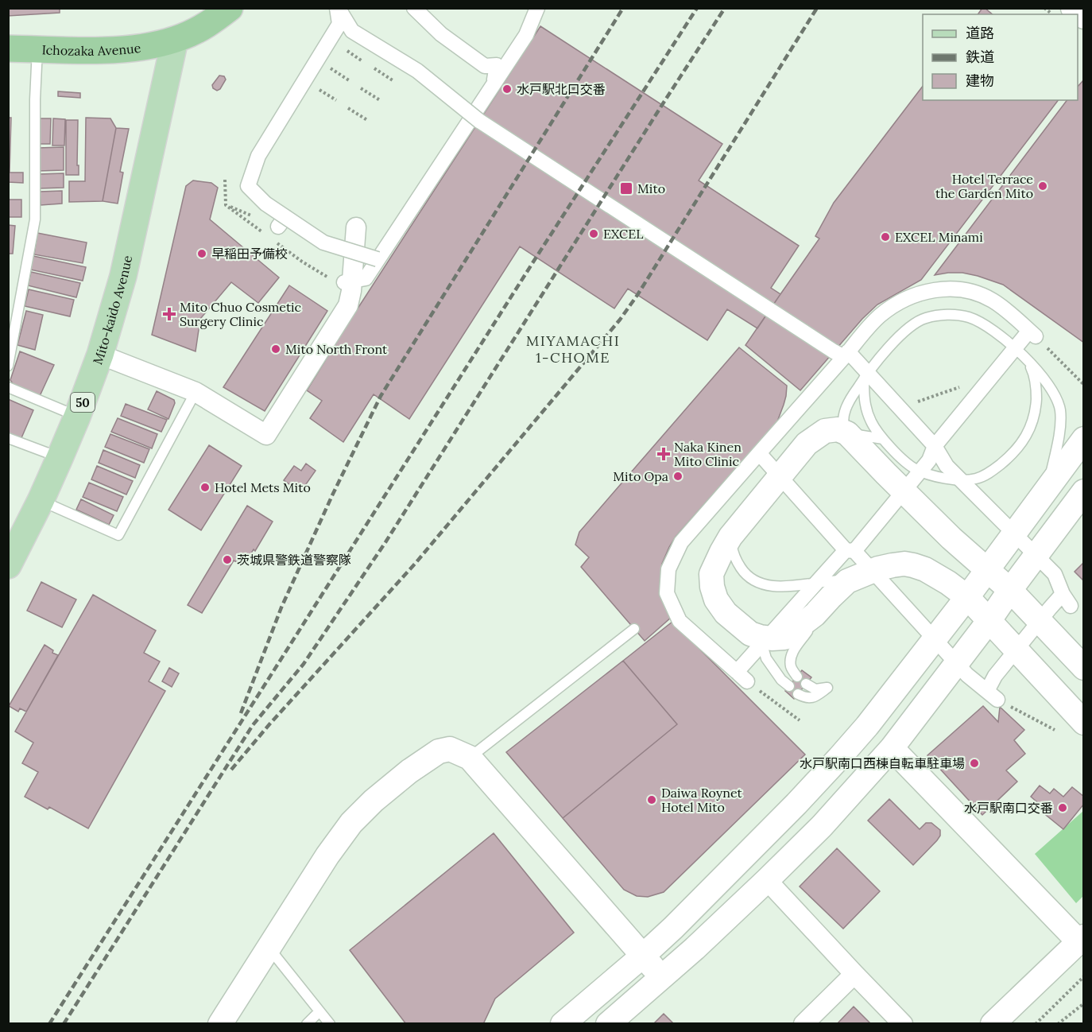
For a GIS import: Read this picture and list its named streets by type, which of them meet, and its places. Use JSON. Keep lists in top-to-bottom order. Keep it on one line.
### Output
{"streets":{"highway":["Ichozaka Avenue"],"main road":["Mito-kaido Avenue","50"]},"crossings":[["Ichozaka Avenue","Mito-kaido Avenue"]],"districts":["MIYAMACHI 1-CHOME"],"places":{"other":["水戸駅北口交番","Hotel Terrace the Garden Mito","EXCEL","EXCEL Minami","早稲田予備校","Mito North Front","Mito Opa","Hotel Mets Mito","茨城県警鉄道警察隊","水戸駅南口西棟自転車駐車場","Daiwa Roynet Hotel Mito","水戸駅南口交番"],"transit":["Mito"],"health":["Mito Chuo Cosmetic Surgery Clinic","Naka Kinen Mito Clinic"]},"legend":["道路","鉄道","建物"]}
